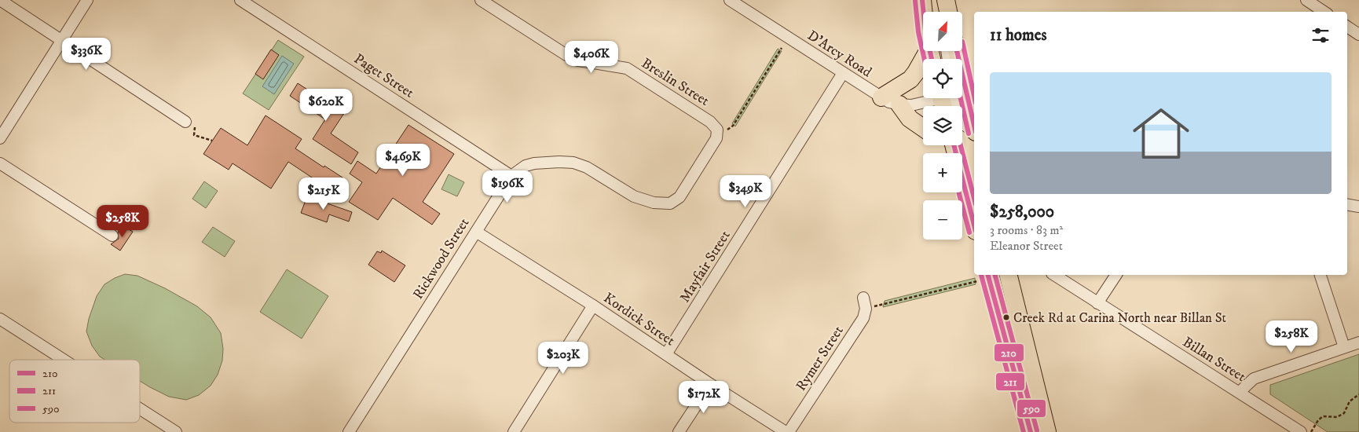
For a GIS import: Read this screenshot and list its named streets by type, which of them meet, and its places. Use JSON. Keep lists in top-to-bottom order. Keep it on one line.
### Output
{"streets":{"street":["D'Arcy Road","Paget Street","Breslin Street","Rickwood Street","Mayfair Street","Kordick Street","Rymer Street","Billan Street"]},"crossings":[["D'Arcy Road","Mayfair Street"],["Paget Street","Rickwood Street"],["Breslin Street","Rickwood Street"],["Rickwood Street","Kordick Street"],["Mayfair Street","Kordick Street"]],"places":["Creek Rd at Carina North near Billan St"],"lines":["transit line 210","transit line 211","transit line 590"],"legend":["210","211","590"],"north":"top right","page":{"map_buttons":["+","−"],"heading":"11 homes","price":["$336K","$406K","$620K","$469K","$196K","$349K","$215K","$258K","$258K","$203K","$172K"],"list":[{"name":"$258,000","note":"3 rooms · 83 m² · Eleanor Street"}]}}
